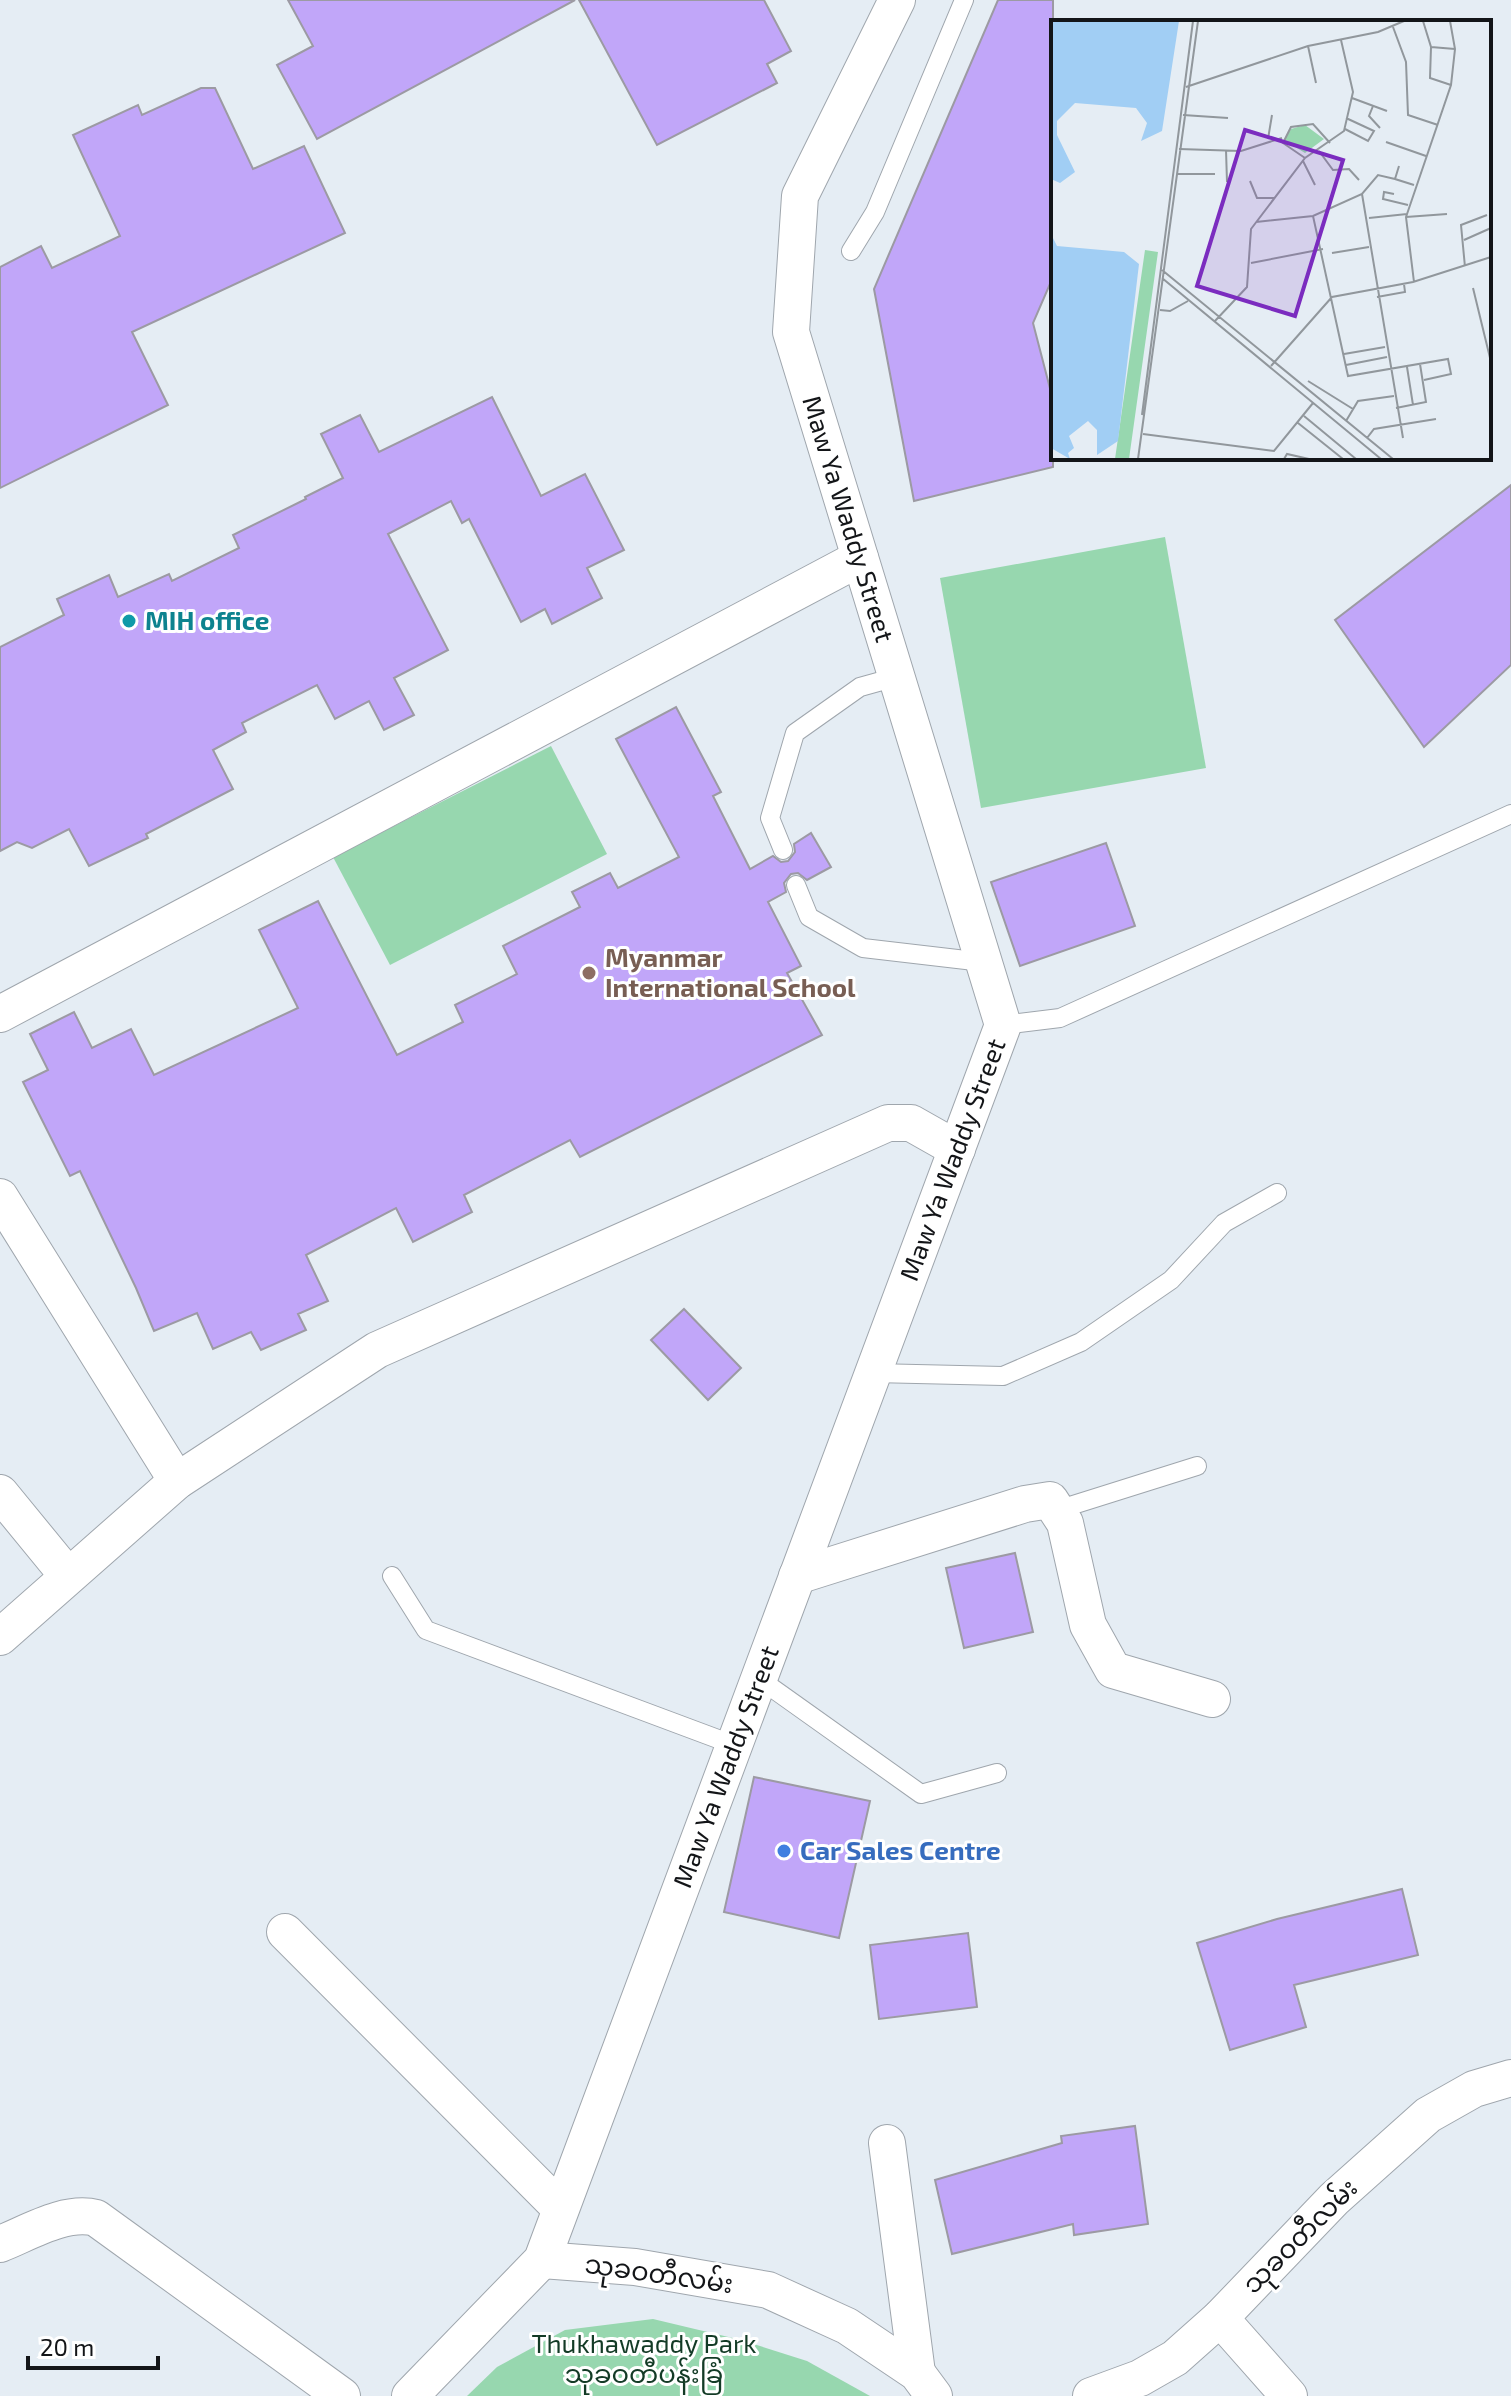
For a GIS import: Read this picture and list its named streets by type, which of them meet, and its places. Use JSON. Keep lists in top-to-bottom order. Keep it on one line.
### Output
{"streets":{"street":["Maw Ya Waddy Street","သုခဝတီလမ်း"]},"crossings":[["Maw Ya Waddy Street","သုခဝတီလမ်း"]],"parks":["Thukhawaddy Park သုခဝတီပန်းခြံ"],"places":["MIH office","Myanmar International School","Car Sales Centre"],"scale_bar":"20 m"}
